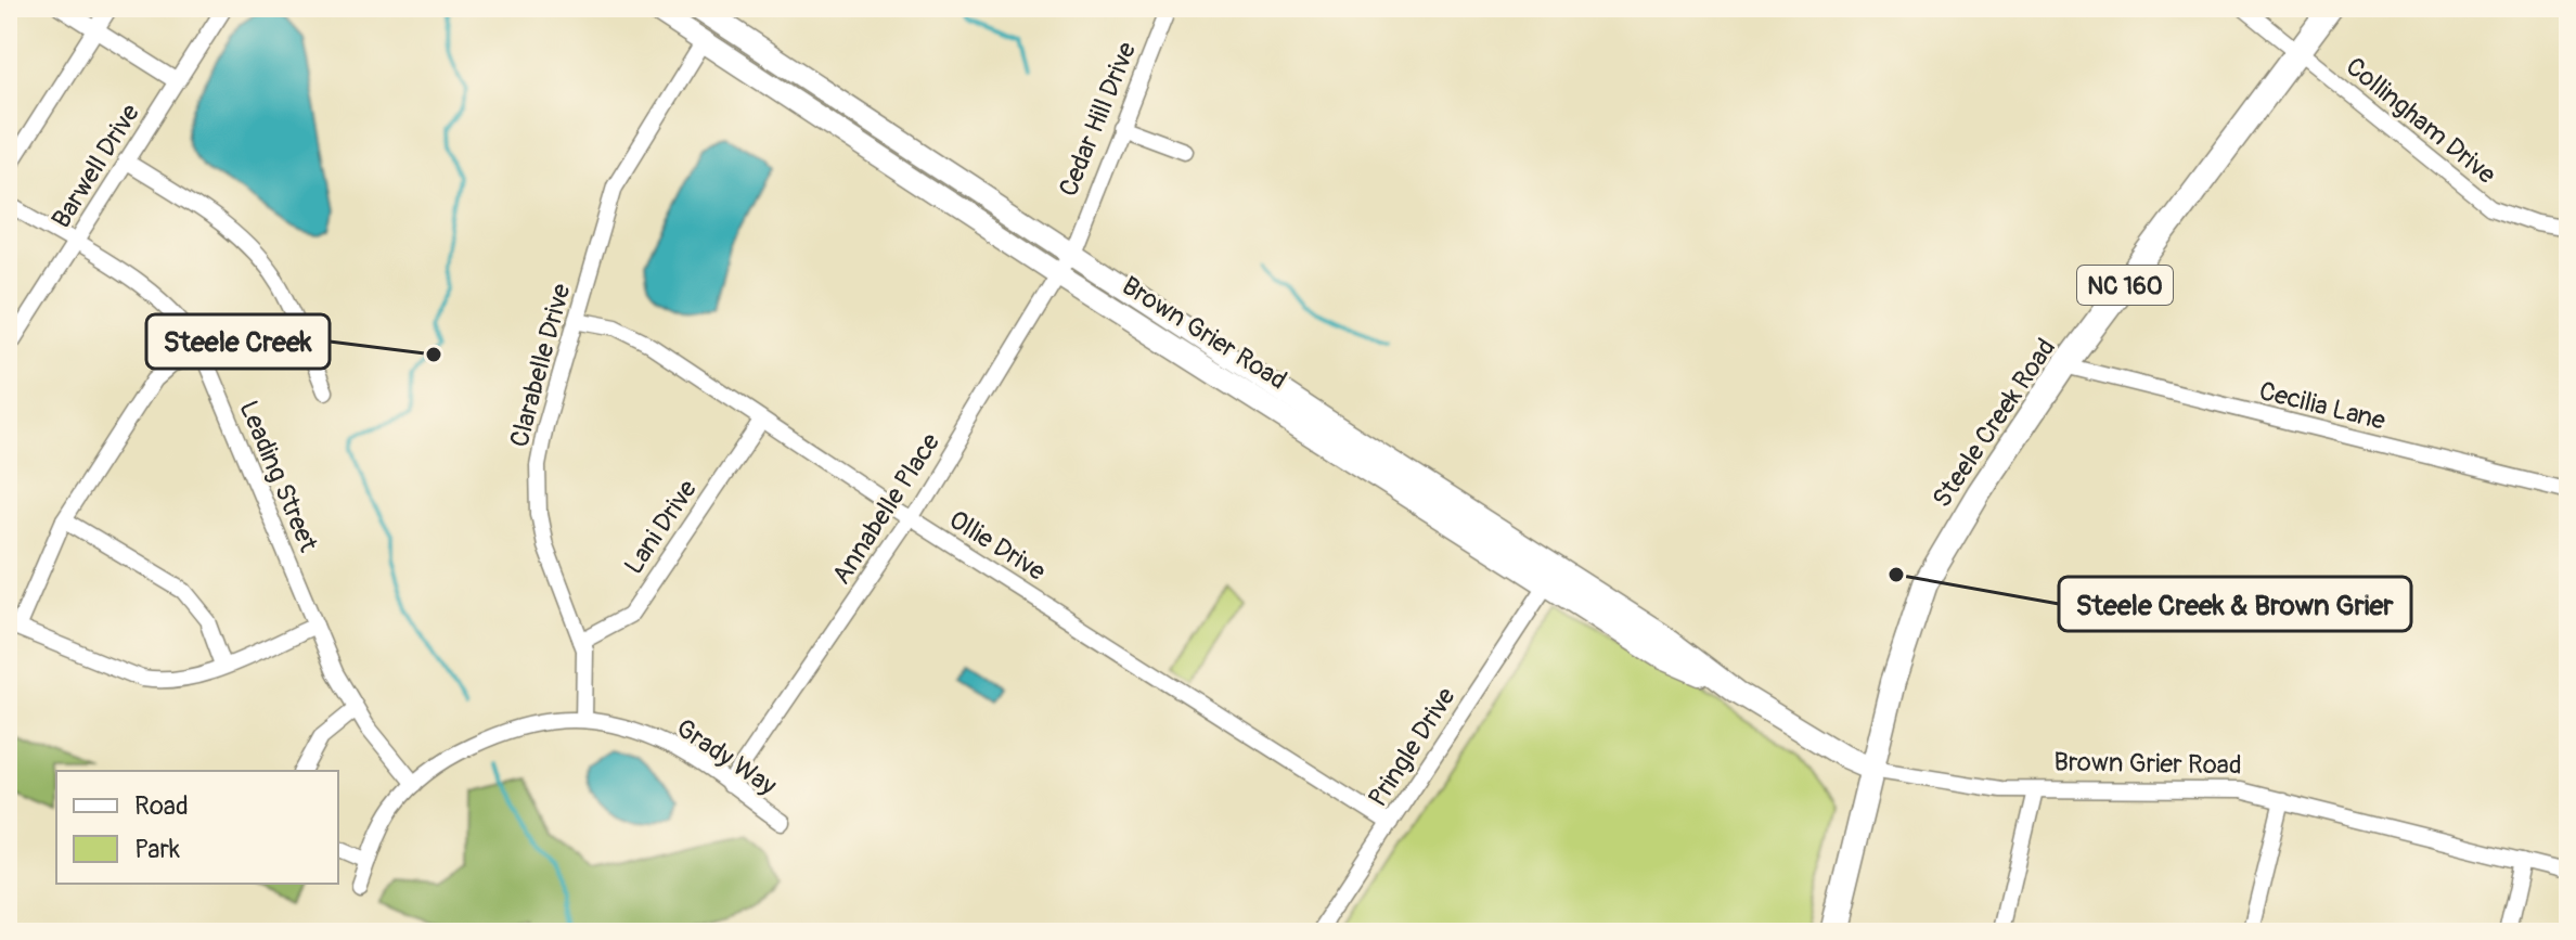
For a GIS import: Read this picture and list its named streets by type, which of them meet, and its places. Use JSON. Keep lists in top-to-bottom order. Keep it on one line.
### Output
{"streets":{"main road":["NC 160","Brown Grier Road","Steele Creek Road"],"street":["Cedar Hill Drive","Collingham Drive","Barwell Drive","Clarabelle Drive","Cecilia Lane","Leading Street","Annabelle Place","Lani Drive","Ollie Drive","Pringle Drive","Grady Way"]},"crossings":[["Cedar Hill Drive","Brown Grier Road"],["Cedar Hill Drive","Annabelle Place"],["Collingham Drive","Steele Creek Road"],["Barwell Drive","Leading Street"],["Brown Grier Road","Clarabelle Drive"],["Brown Grier Road","Steele Creek Road"],["Brown Grier Road","Annabelle Place"],["Brown Grier Road","Pringle Drive"],["Clarabelle Drive","Lani Drive"],["Clarabelle Drive","Ollie Drive"],["Clarabelle Drive","Grady Way"],["Cecilia Lane","Steele Creek Road"],["Leading Street","Grady Way"],["Annabelle Place","Ollie Drive"],["Annabelle Place","Grady Way"],["Lani Drive","Ollie Drive"],["Ollie Drive","Pringle Drive"]],"places":["Steele Creek","Steele Creek & Brown Grier"],"legend":["Road","Park"]}
